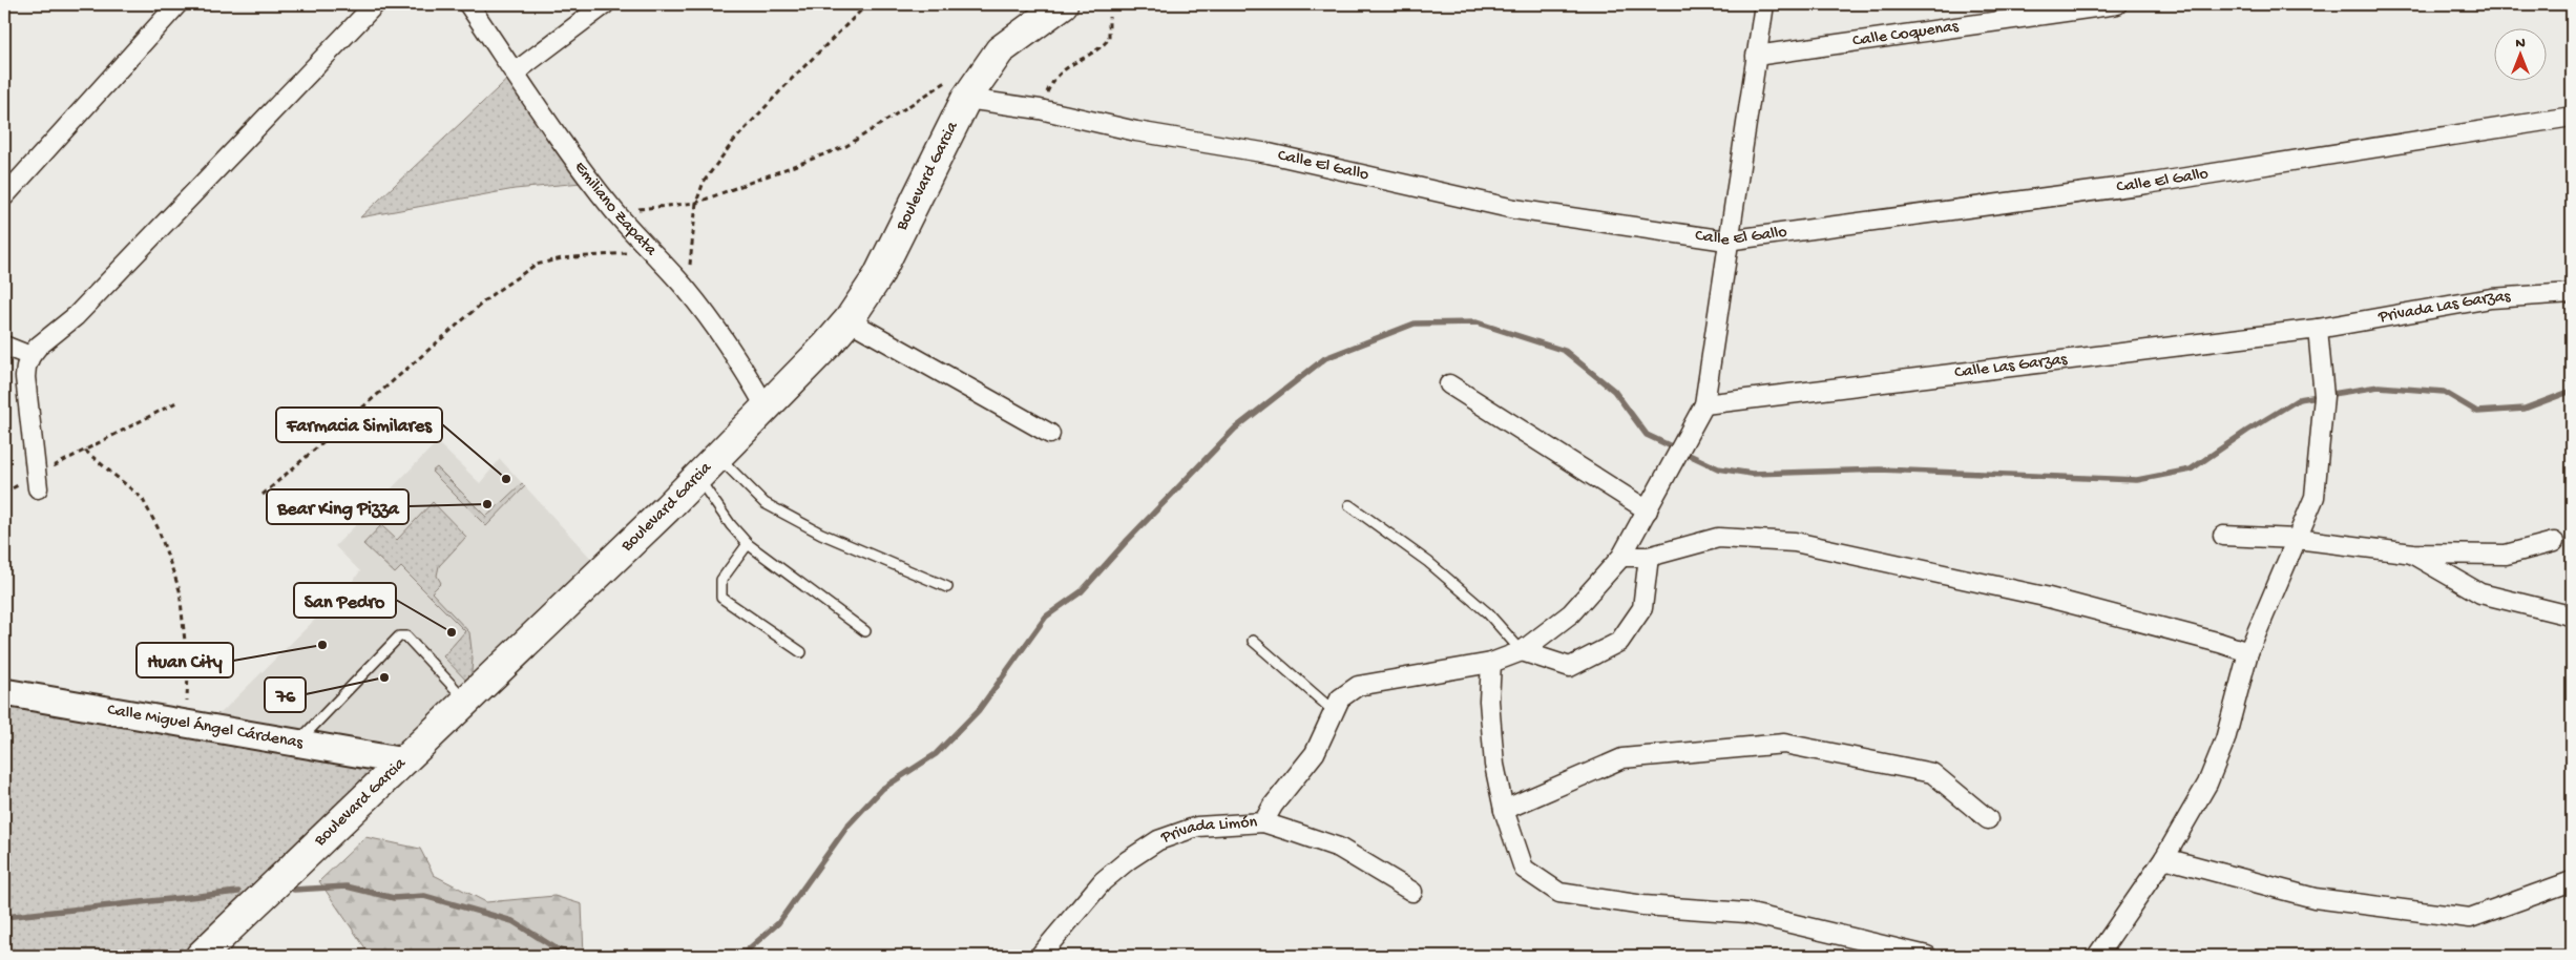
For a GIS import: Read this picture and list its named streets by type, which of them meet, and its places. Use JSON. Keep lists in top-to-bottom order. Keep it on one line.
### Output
{"streets":{"main road":["Boulevard Garcia"],"street":["Calle Coquenas","Calle El Gallo","Emiliano Zapata","Privada Las Garzas","Calle Las Garzas","Calle Miguel Ángel Cárdenas","Privada Limón"]},"crossings":[["Calle El Gallo","Boulevard Garcia"],["Boulevard Garcia","Emiliano Zapata"],["Boulevard Garcia","Calle Miguel Ángel Cárdenas"],["Privada Las Garzas","Calle Las Garzas"]],"places":["Farmacia Similares","Bear King Pizza","San Pedro","Huan City","76"],"north":"top"}
